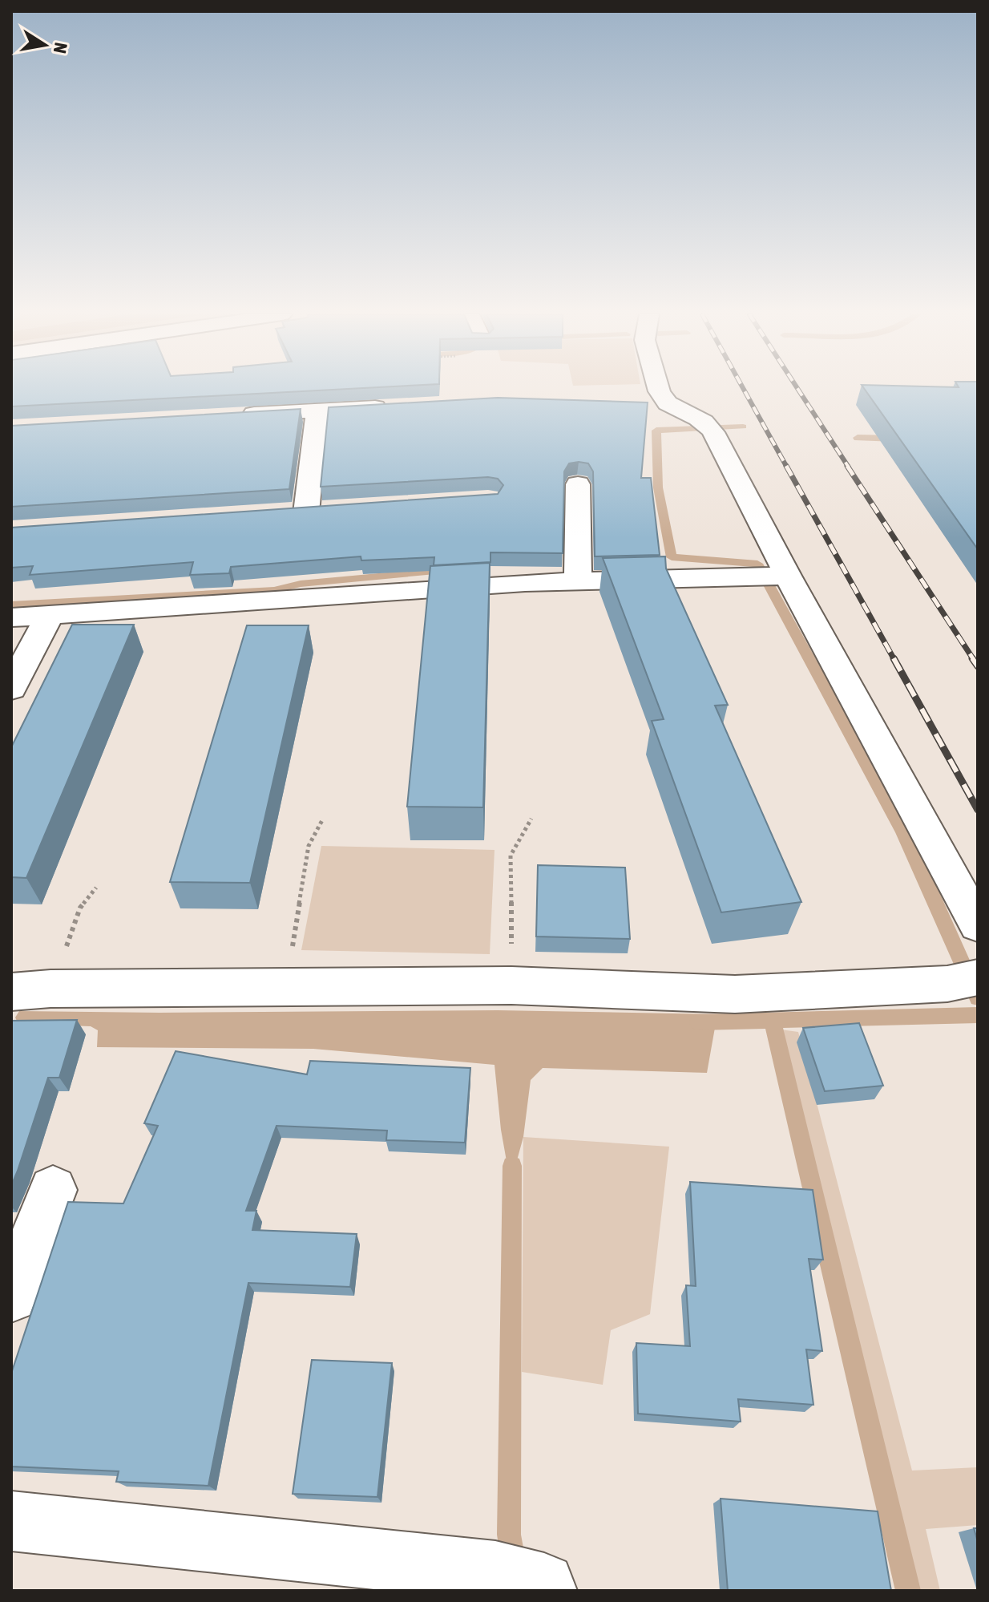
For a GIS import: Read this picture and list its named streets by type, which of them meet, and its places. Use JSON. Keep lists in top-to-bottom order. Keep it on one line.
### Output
{"north":"right"}
